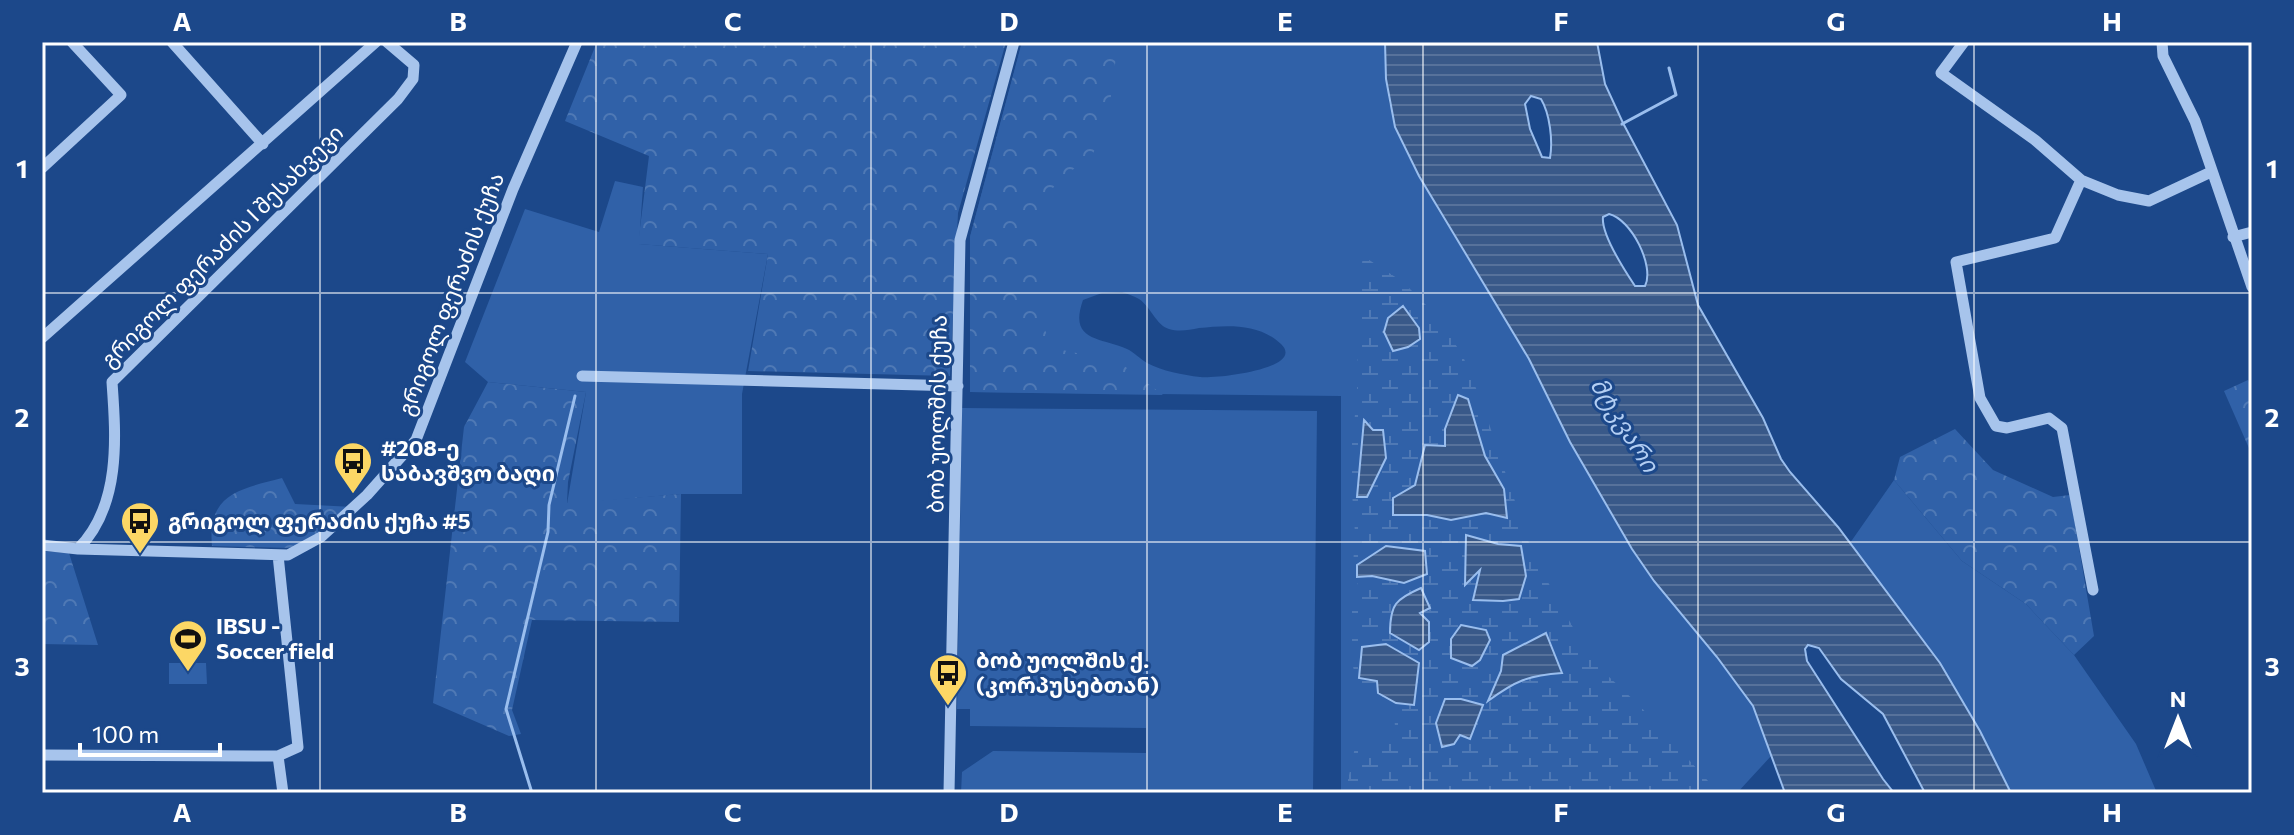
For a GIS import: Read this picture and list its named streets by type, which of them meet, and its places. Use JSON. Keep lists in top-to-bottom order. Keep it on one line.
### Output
{"streets":{"street":["გრიგოლ ფერაძის I შესახვევი","გრიგოლ ფერაძის ქუჩა","ბობ უოლშის ქუჩა"]},"crossings":[["გრიგოლ ფერაძის I შესახვევი","გრიგოლ ფერაძის ქუჩა"]],"water":["მტკვარი"],"places":{"bus stop":["#208-ე საბავშვო ბაღი","გრიგოლ ფერაძის ქუჩა #5","ბობ უოლშის ქ. (კორპუსებთან)"],"sports":["IBSU - Soccer field"]},"scale_bar":"100 m","north":"top","grid":{"columns":["A","B","C","D","E","F","G","H"],"rows":["1","2","3"]}}
